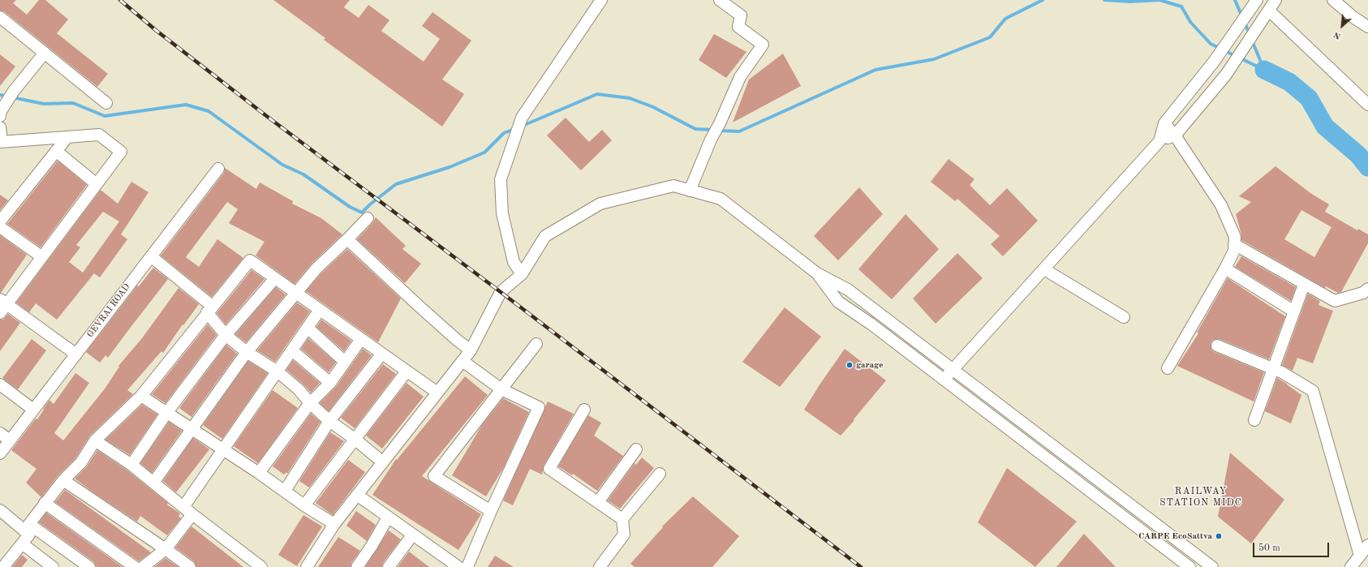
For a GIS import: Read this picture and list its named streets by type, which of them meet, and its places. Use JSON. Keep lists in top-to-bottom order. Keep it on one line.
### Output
{"streets":{"street":["GEVRAI ROAD"]},"districts":["RAILWAY STATION MIDC"],"places":["garage","CARPE EcoSattva"],"scale_bar":"50 m","north":"bottom left"}
